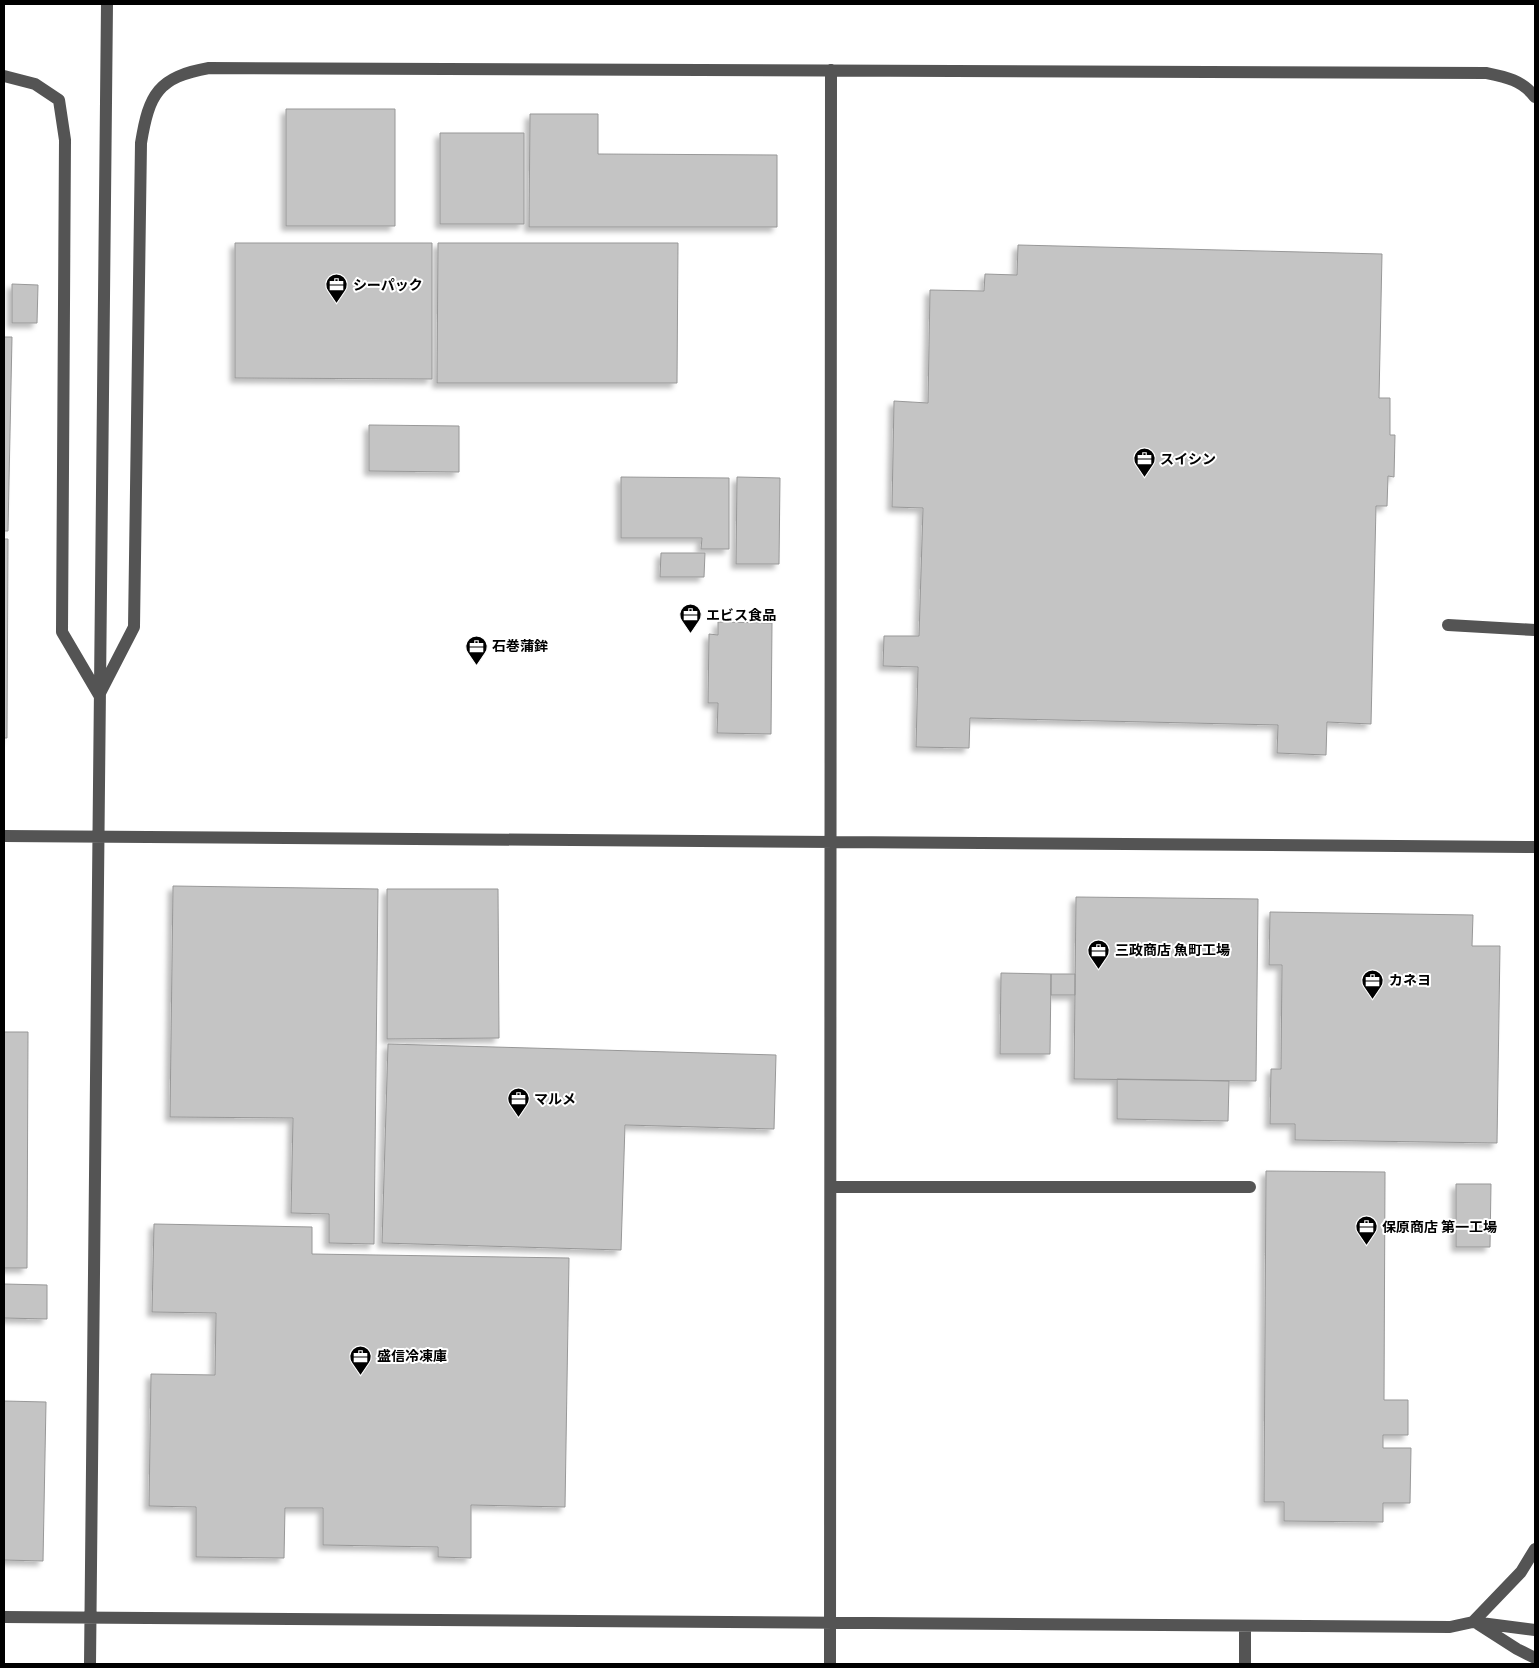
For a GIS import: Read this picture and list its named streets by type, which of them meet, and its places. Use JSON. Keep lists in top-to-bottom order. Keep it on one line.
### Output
{"places":{"office":["シーパック","スイシン","エビス食品","石巻蒲鉾","三政商店 魚町工場","カネヨ","マルメ","保原商店 第一工場","盛信冷凍庫"]}}
